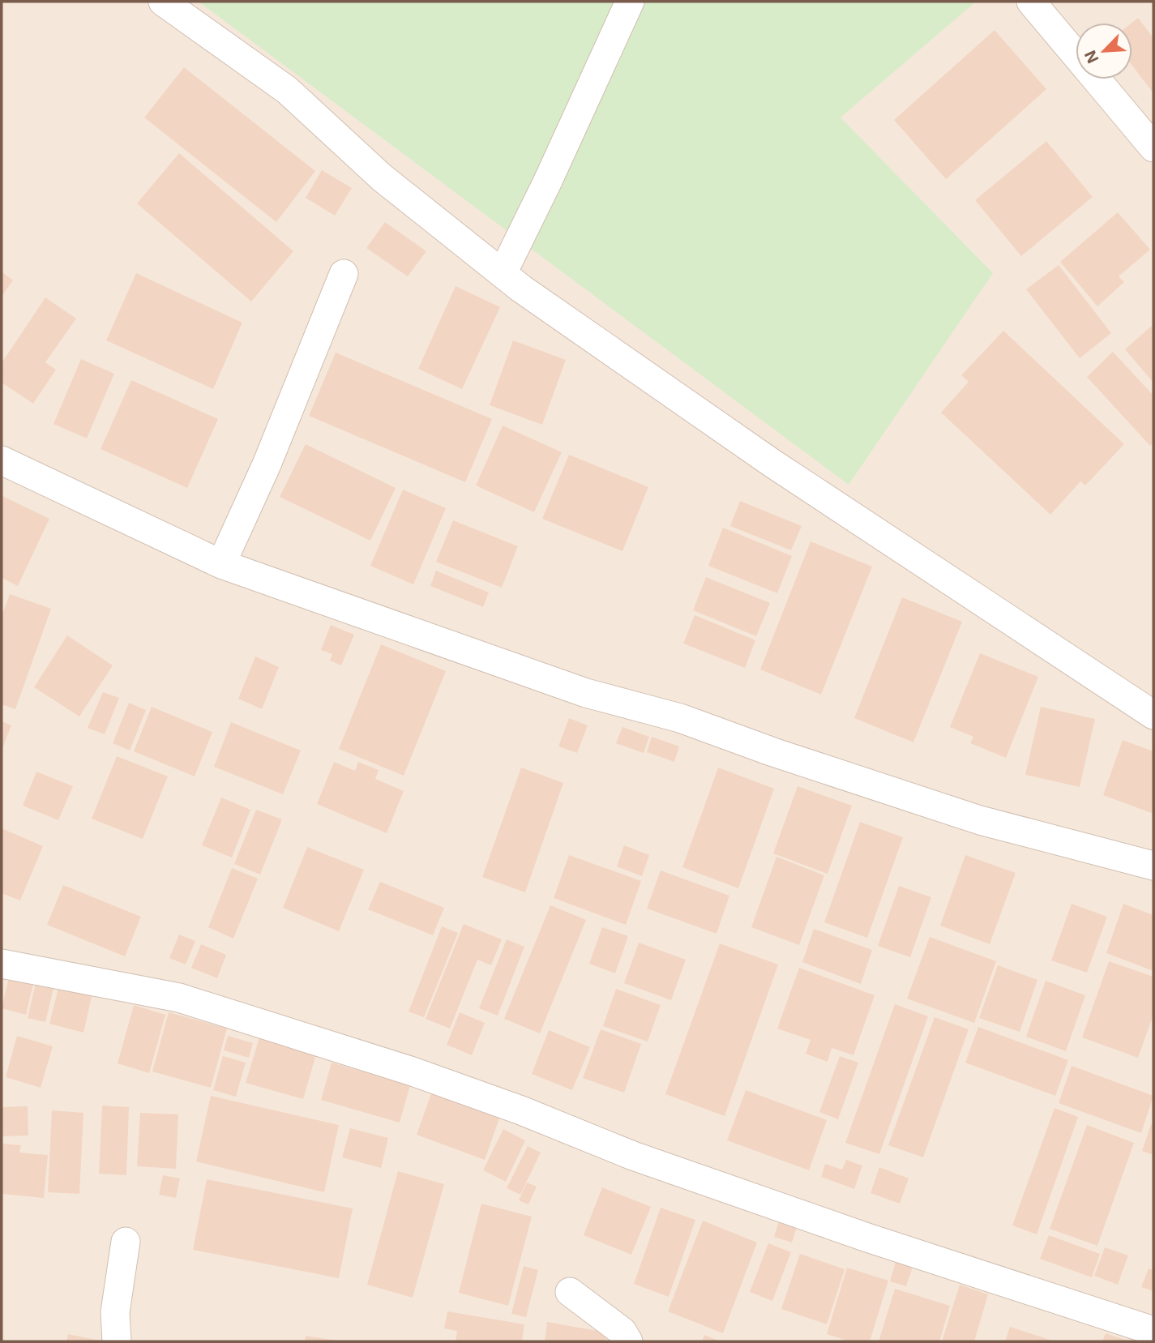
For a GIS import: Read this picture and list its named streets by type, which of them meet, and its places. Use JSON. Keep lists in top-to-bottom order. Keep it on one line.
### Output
{"north":"bottom left"}
